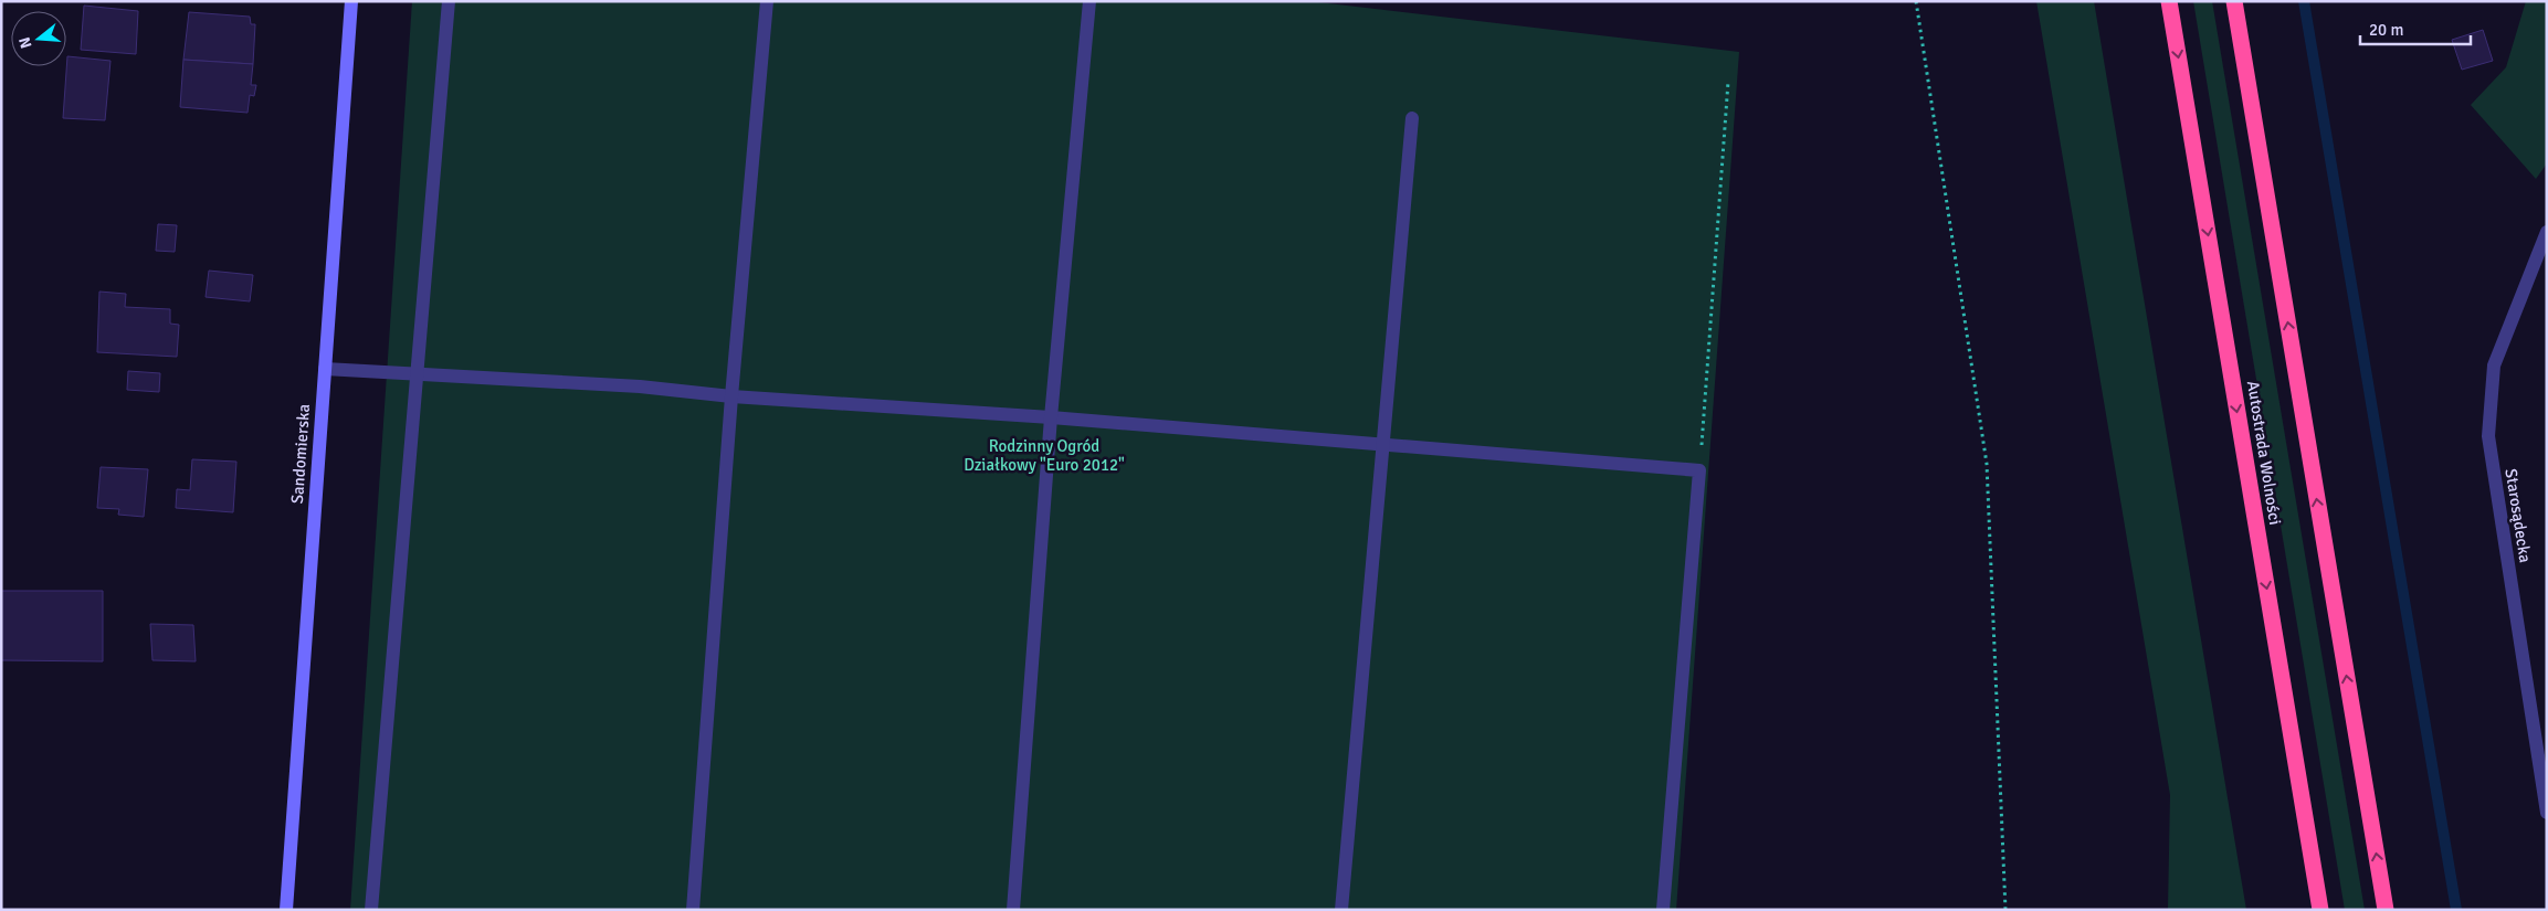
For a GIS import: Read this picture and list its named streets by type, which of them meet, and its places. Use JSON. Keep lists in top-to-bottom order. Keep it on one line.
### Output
{"streets":{"highway":["Autostrada Wolności"],"street":["Sandomierska"],"lane":["Starosądecka"]},"parks":["Rodzinny Ogród Działkowy \"Euro 2012\""],"scale_bar":"20 m","north":"left"}
